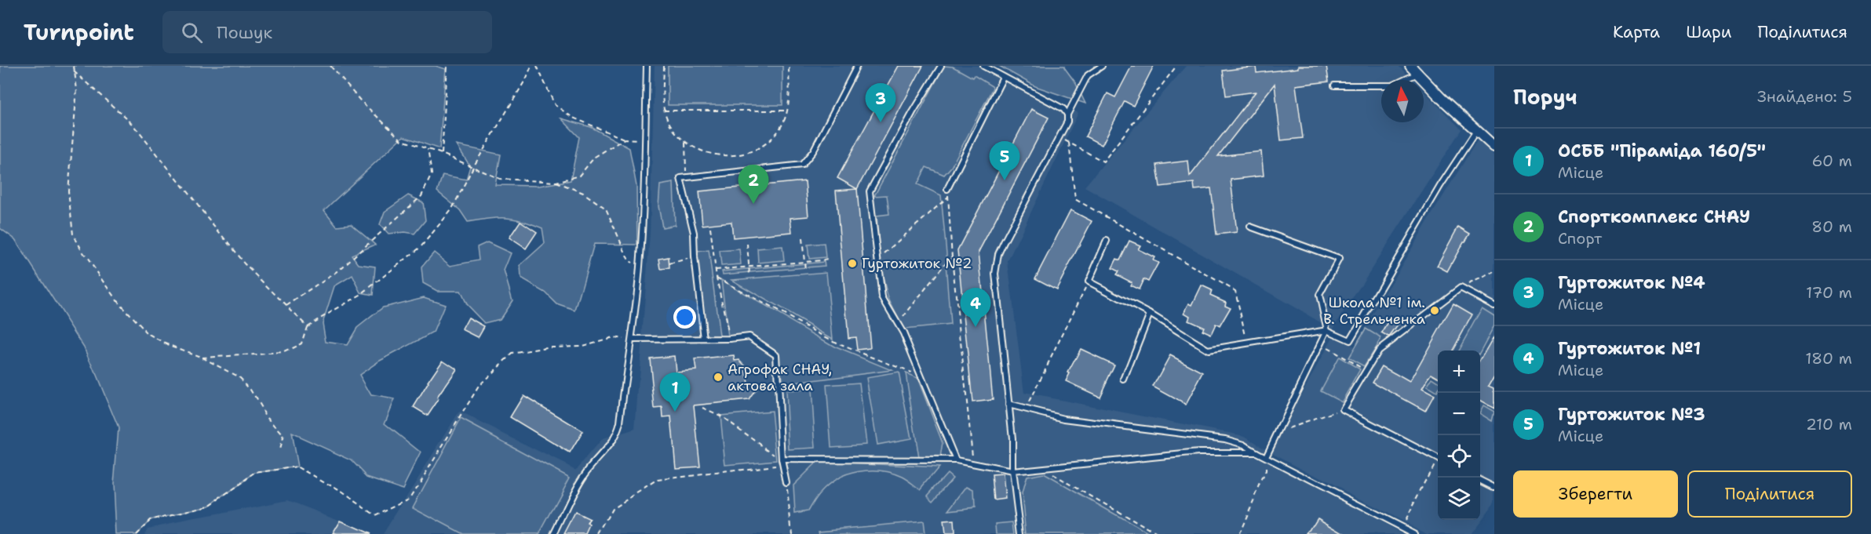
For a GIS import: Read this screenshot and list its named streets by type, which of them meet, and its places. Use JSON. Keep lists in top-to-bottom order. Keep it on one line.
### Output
{"places":["Гуртожиток №2","Школа №1 ім. В. Стрельченка","Агрофак СНАУ, актова зала"],"north":"top","page":{"header":"Turnpoint","search":"Пошук","nav":["Карта","Шари","Поділитися"],"heading":["Поруч","Знайдено: 5"],"pins":["3","5","2","4","1"],"list":[{"mark":"1","name":"ОСББ \"Піраміда 160/5\"","note":"Місце","value":"60 m"},{"mark":"2","name":"Спорткомплекс СНАУ","note":"Спорт","value":"80 m"},{"mark":"3","name":"Гуртожиток №4","note":"Місце","value":"170 m"},{"mark":"4","name":"Гуртожиток №1","note":"Місце","value":"180 m"},{"mark":"5","name":"Гуртожиток №3","note":"Місце","value":"210 m"}],"map_buttons":["+","−"],"buttons":["Зберегти","Поділитися"]}}
